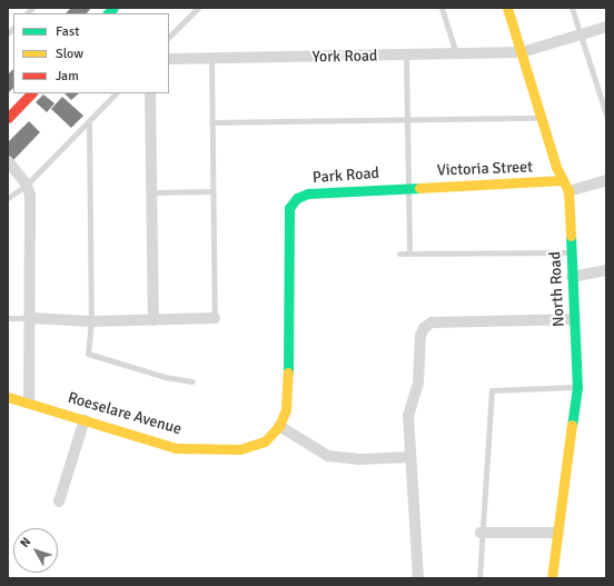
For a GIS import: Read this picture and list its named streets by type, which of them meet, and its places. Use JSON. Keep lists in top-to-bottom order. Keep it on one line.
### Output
{"streets":{"street":["York Road","Victoria Street","Park Road","North Road","Roeselare Avenue"]},"crossings":[["York Road","North Road"],["Victoria Street","Park Road"],["Victoria Street","North Road"],["Park Road","Roeselare Avenue"]],"legend":["Fast","Slow","Jam"],"north":"top left"}
